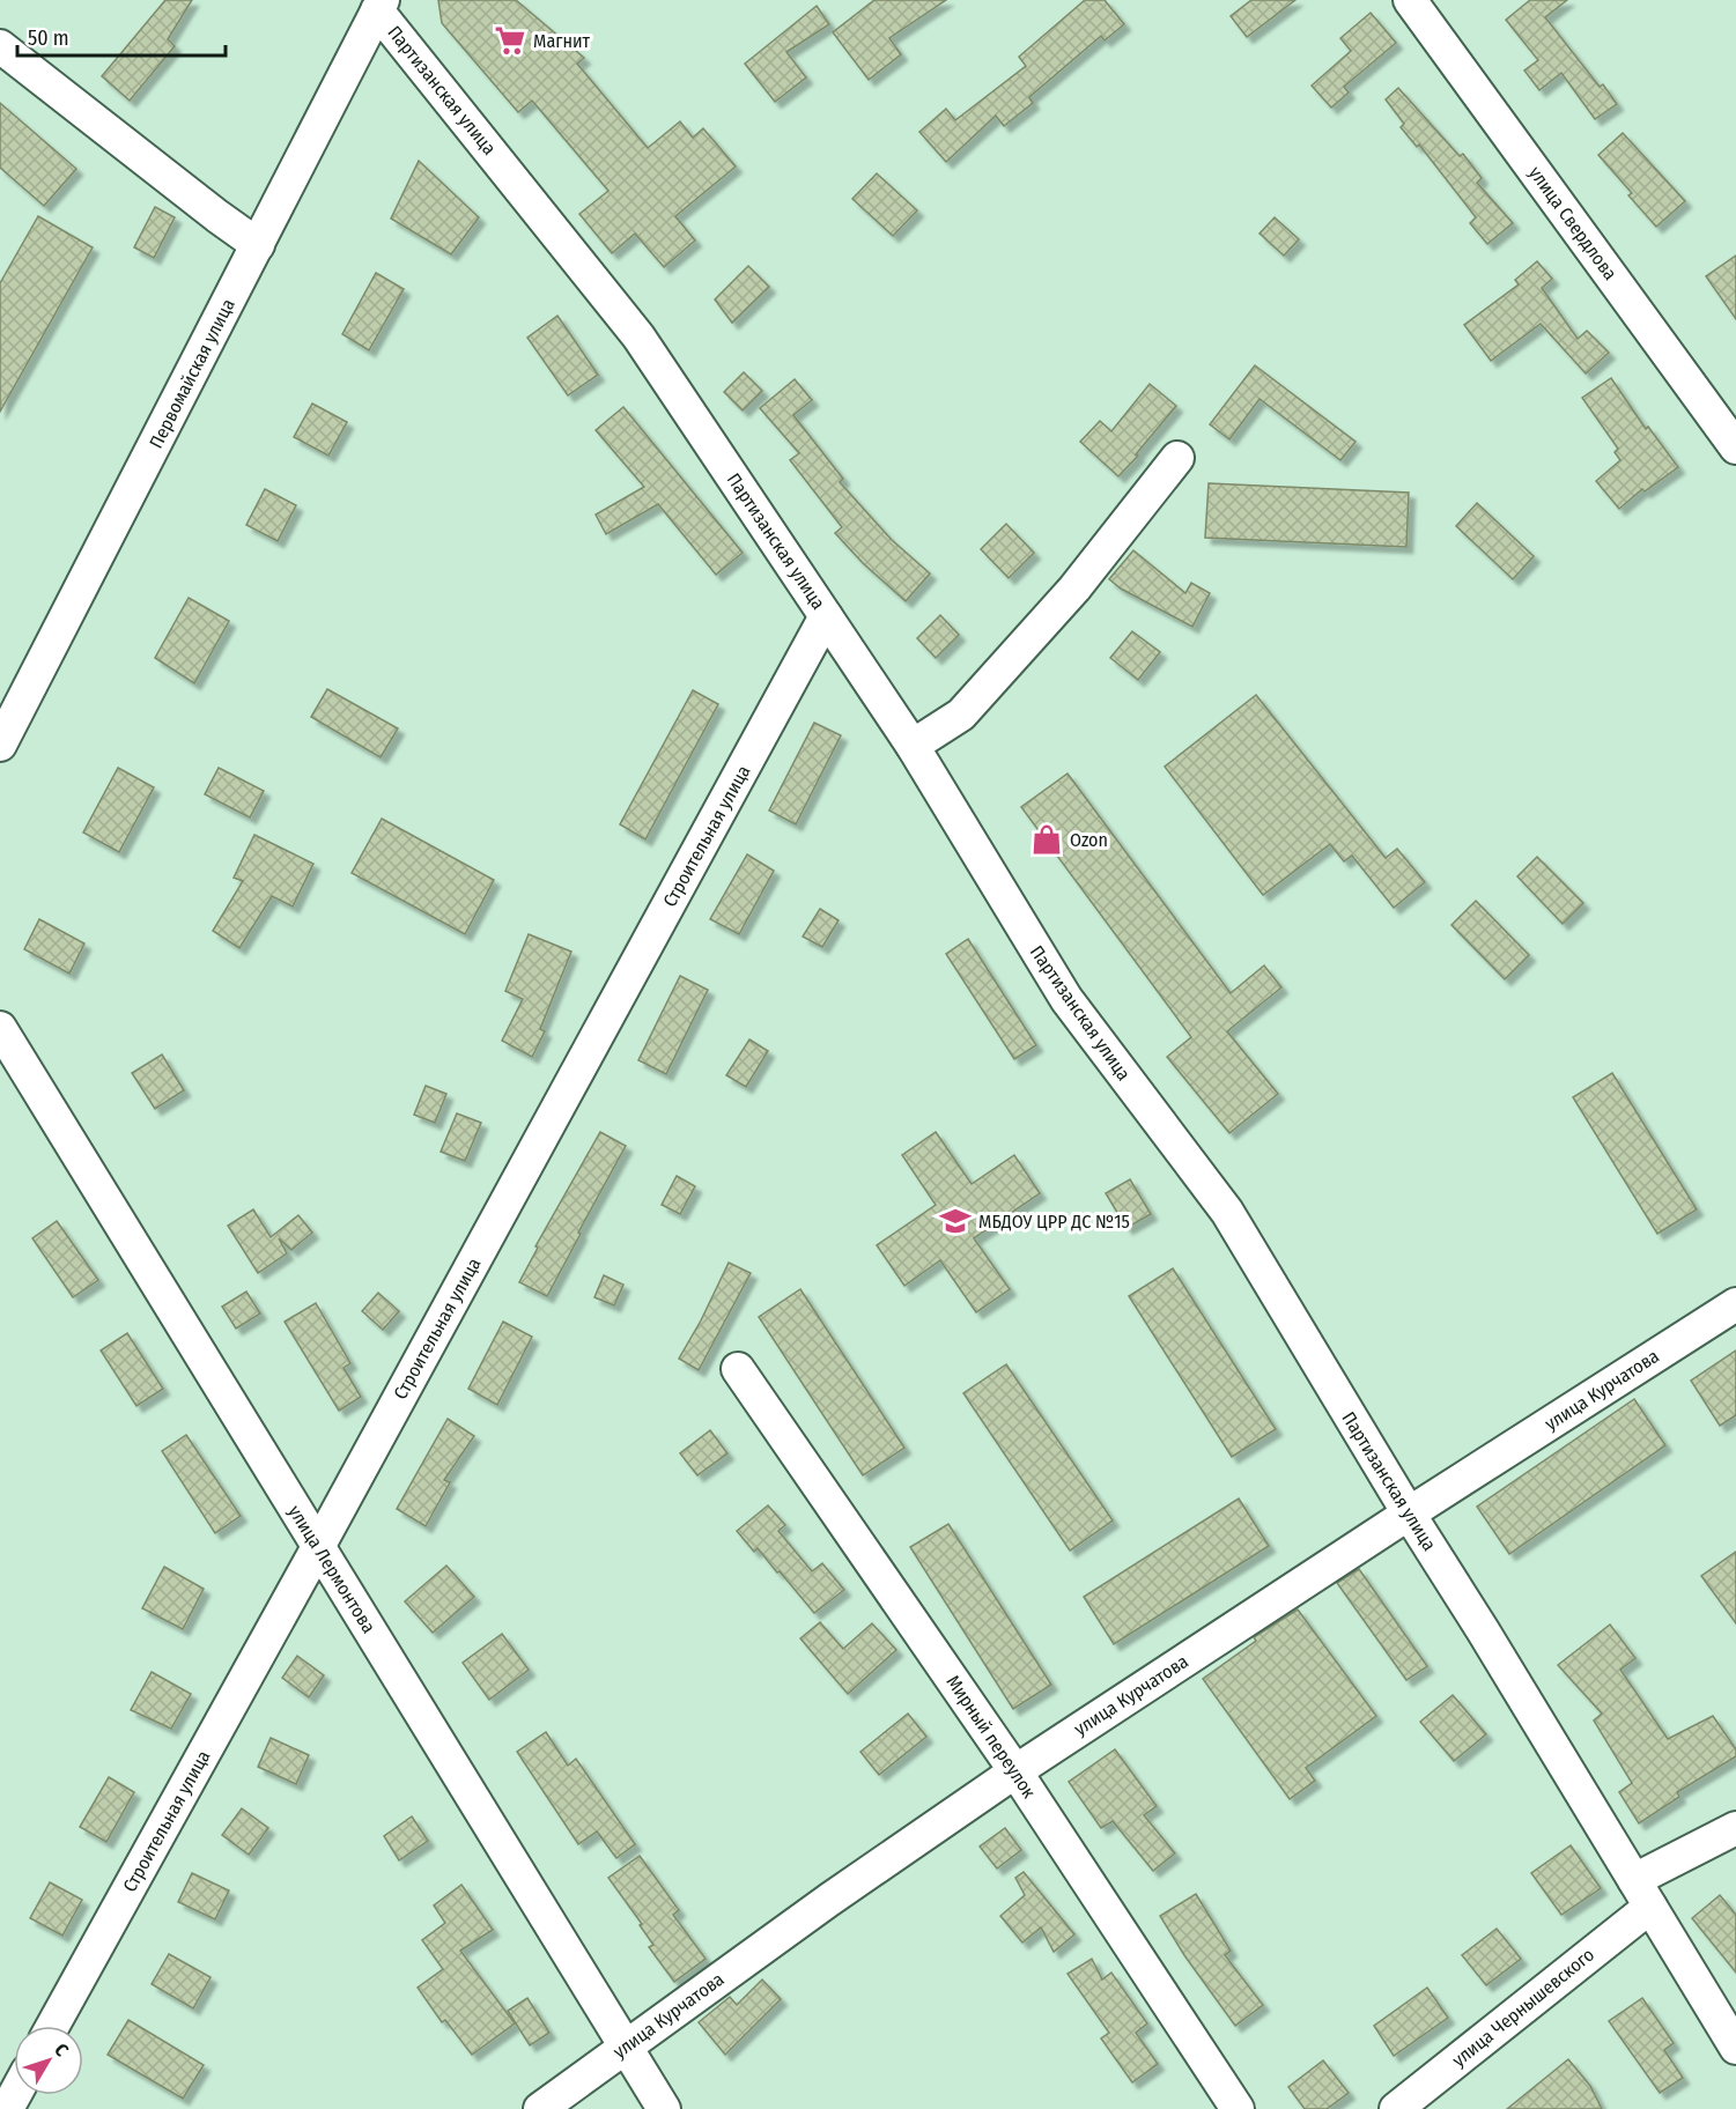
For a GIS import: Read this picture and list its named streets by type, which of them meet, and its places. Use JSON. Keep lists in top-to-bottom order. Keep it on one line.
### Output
{"streets":{"street":["Партизанская улица","улица Свердлова","Первомайская улица","Строительная улица","улица Курчатова","улица Лермонтова","Мирный переулок","улица Чернышевского"]},"crossings":[["Партизанская улица","Первомайская улица"],["Партизанская улица","Строительная улица"],["Партизанская улица","улица Курчатова"],["Партизанская улица","улица Чернышевского"],["Строительная улица","улица Лермонтова"],["улица Курчатова","улица Лермонтова"],["улица Курчатова","Мирный переулок"]],"places":{"supermarket":["Магнит"],"shop":["Ozon"],"school or university":["МБДОУ ЦРР ДС №15"]},"scale_bar":"50 m","north":"top right"}
